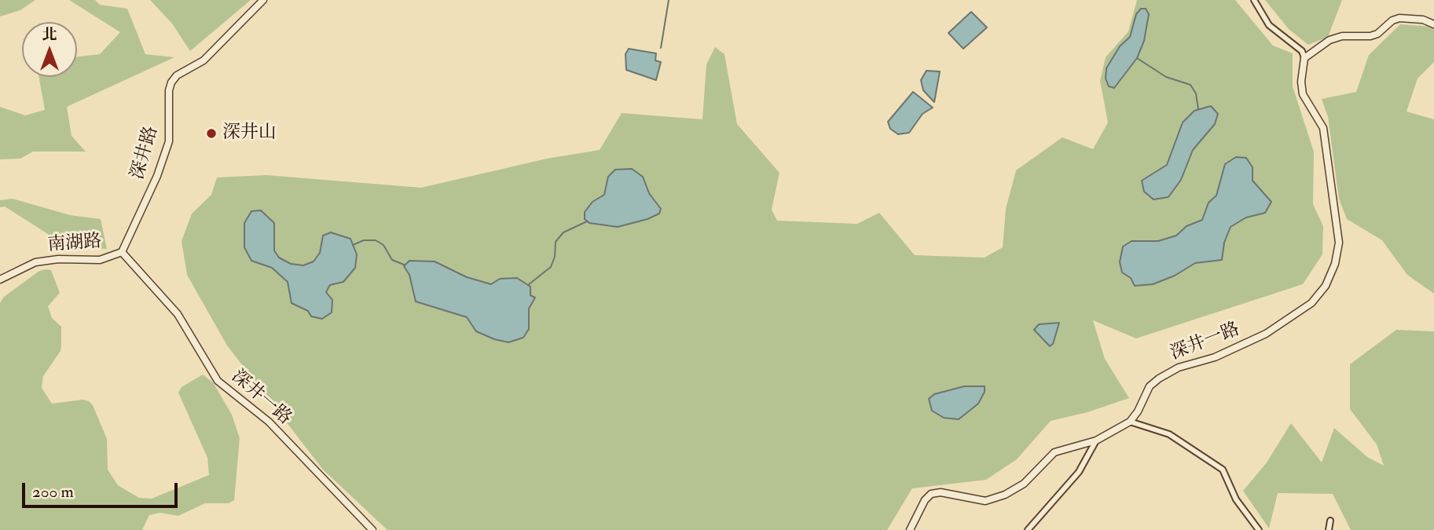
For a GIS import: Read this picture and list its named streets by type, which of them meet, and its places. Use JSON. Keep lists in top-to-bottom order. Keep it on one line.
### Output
{"streets":{"street":["深井路","南湖路","深井一路"]},"crossings":[["深井路","南湖路"],["深井路","深井一路"],["南湖路","深井一路"]],"places":["深井山"],"scale_bar":"200 m","north":"top"}
